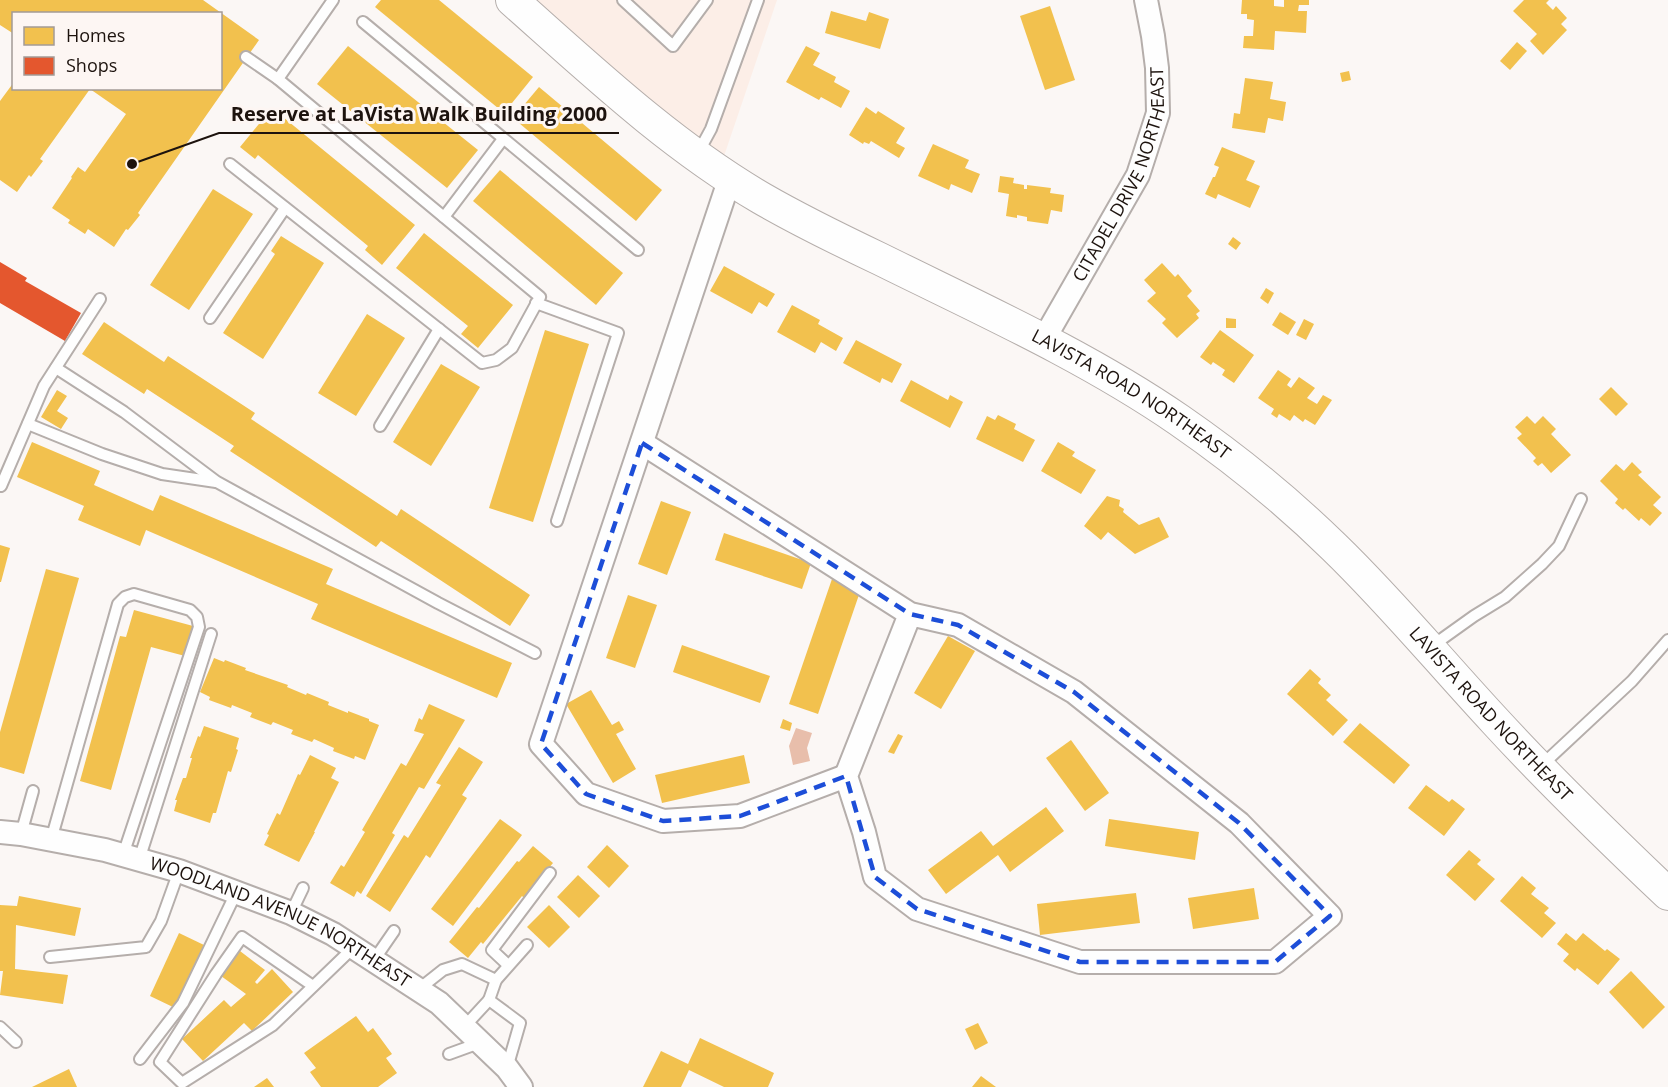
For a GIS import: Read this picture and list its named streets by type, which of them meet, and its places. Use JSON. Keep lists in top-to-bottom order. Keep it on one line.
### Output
{"streets":{"main road":["LAVISTA ROAD NORTHEAST"],"street":["CITADEL DRIVE NORTHEAST","WOODLAND AVENUE NORTHEAST"]},"crossings":[["CITADEL DRIVE NORTHEAST","LAVISTA ROAD NORTHEAST"]],"places":["Reserve at LaVista Walk Building 2000"],"legend":["Homes","Shops"]}
